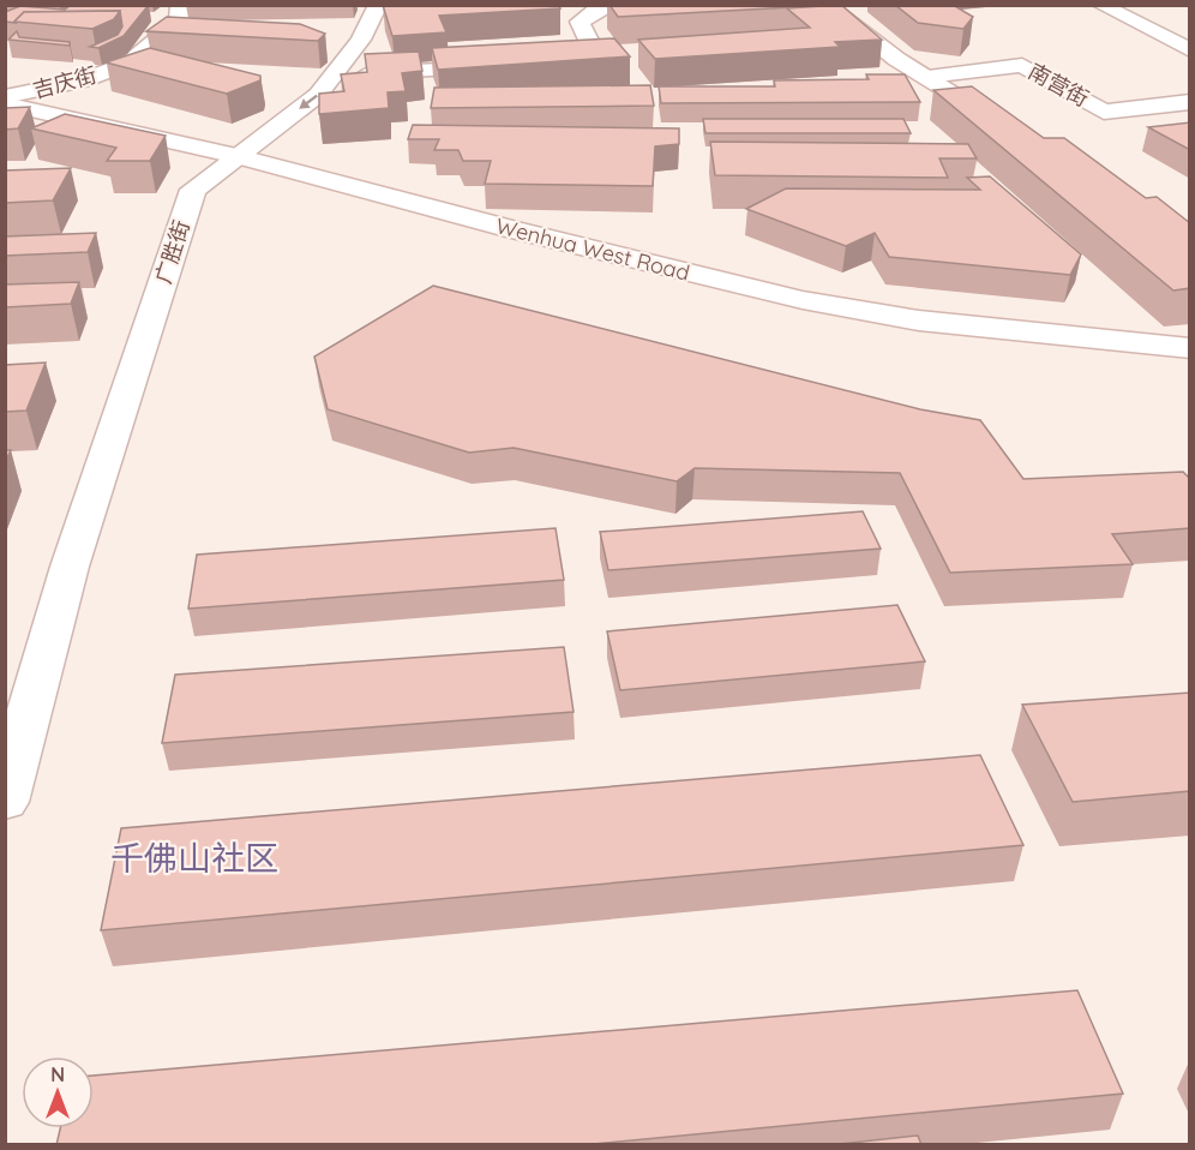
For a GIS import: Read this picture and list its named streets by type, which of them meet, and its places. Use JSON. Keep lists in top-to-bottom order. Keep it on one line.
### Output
{"streets":{"street":["吉庆街","南营街","Wenhua West Road","广胜街"]},"crossings":[["Wenhua West Road","广胜街"]],"districts":["千佛山社区"],"north":"top"}
